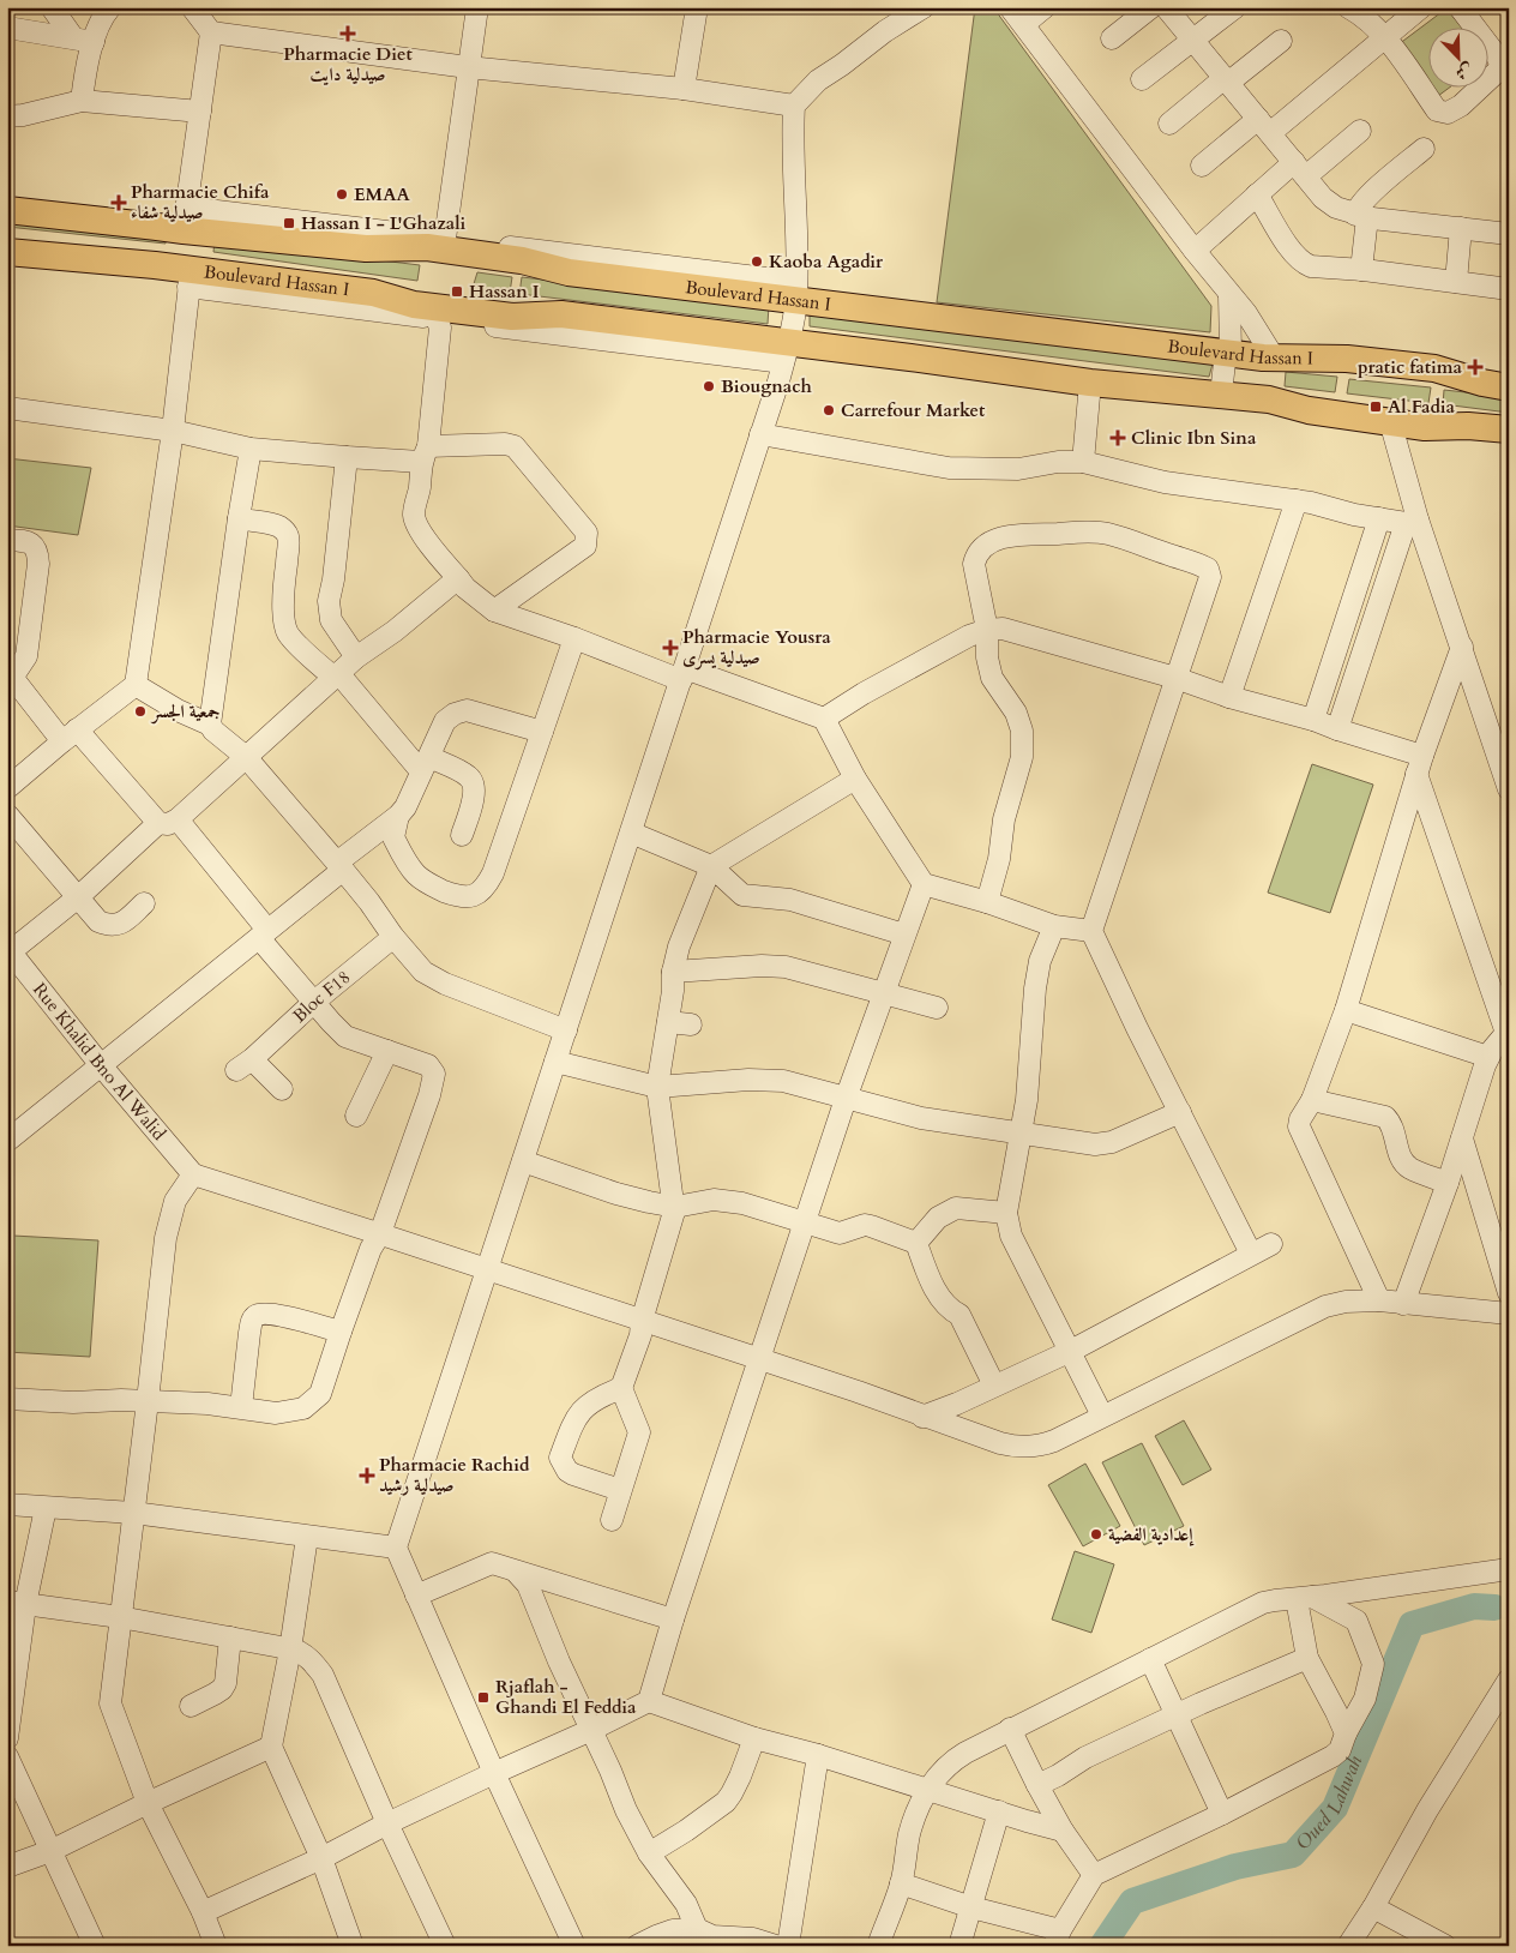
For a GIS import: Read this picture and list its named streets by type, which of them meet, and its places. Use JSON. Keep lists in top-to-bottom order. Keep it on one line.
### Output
{"streets":{"main road":["Boulevard Hassan I"],"street":["Bloc F18","Rue Khalid Bno Al Walid"]},"water":["Oued Lahwah"],"places":{"health":["Pharmacie Diet صيدلية دايت","Pharmacie Chifa صيدلية شفاء","pratic fatima","Clinic Ibn Sina","Pharmacie Yousra صيدلية يسرى","Pharmacie Rachid صيدلية رشيد"],"other":["EMAA","Kaoba Agadir","Biougnach","Carrefour Market","جمعية الجسر","إعدادية الفضية"],"transit":["Hassan I - L'Ghazali","Hassan I","Al Fadia","Rjaflah - Ghandi El Feddia"]},"north":"bottom right"}
